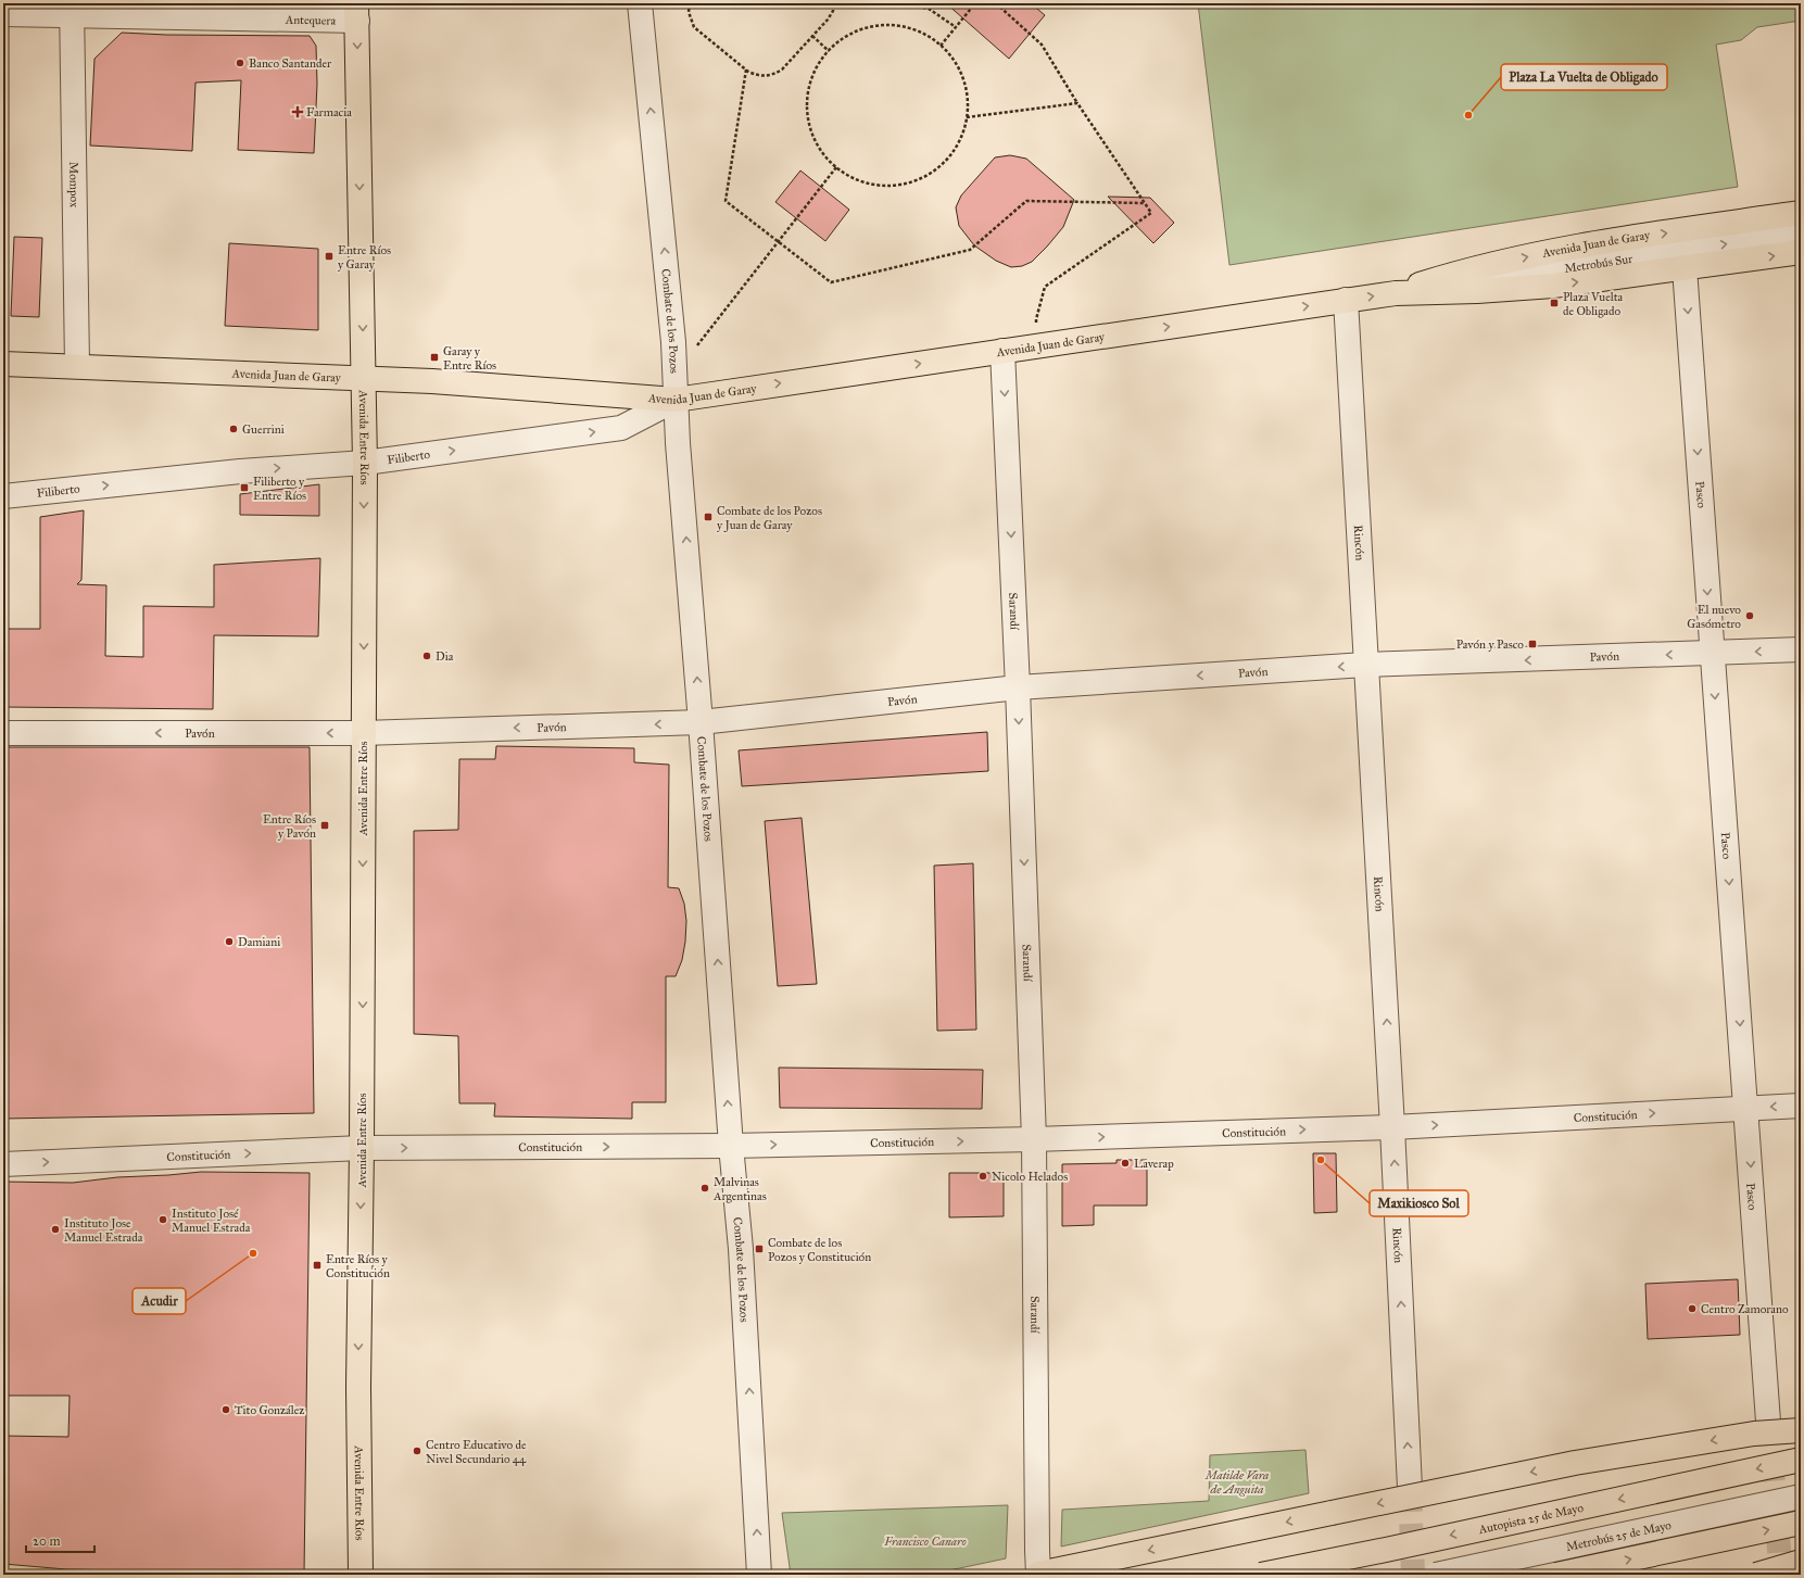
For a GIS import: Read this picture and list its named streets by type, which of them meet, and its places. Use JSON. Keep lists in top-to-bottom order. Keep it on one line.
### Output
{"streets":{"main road":["Avenida Juan de Garay","Avenida Entre Ríos","Autopista 25 de Mayo"],"street":["Antequera","Mompox","Metrobús Sur","Combate de los Pozos","Filiberto","Pasco","Rincón","Sarandí","Pavón","Constitución","Metrobús 25 de Mayo"]},"crossings":[["Antequera","Mompox"],["Antequera","Avenida Entre Ríos"],["Mompox","Avenida Juan de Garay"],["Avenida Juan de Garay","Metrobús Sur"],["Avenida Juan de Garay","Combate de los Pozos"],["Avenida Juan de Garay","Avenida Entre Ríos"],["Avenida Juan de Garay","Filiberto"],["Avenida Juan de Garay","Pasco"],["Avenida Juan de Garay","Rincón"],["Avenida Juan de Garay","Sarandí"],["Combate de los Pozos","Filiberto"],["Combate de los Pozos","Pavón"],["Combate de los Pozos","Constitución"],["Avenida Entre Ríos","Filiberto"],["Avenida Entre Ríos","Pavón"],["Avenida Entre Ríos","Constitución"],["Pasco","Pavón"],["Pasco","Constitución"],["Rincón","Pavón"],["Rincón","Constitución"],["Sarandí","Pavón"],["Sarandí","Constitución"]],"one_way":["Avenida Juan de Garay","Metrobús Sur","Combate de los Pozos","Avenida Entre Ríos","Filiberto","Pasco","Rincón","Sarandí","Pavón","Constitución"],"parks":["Matilde Vara de Anguita","Francisco Canaro"],"places":{"other":["Banco Santander","Plaza La Vuelta de Obligado","Guerrini","El nuevo Gasómetro","Dia","Damiani","Maxikiosco Sol","Laverap","Nicolo Helados","Malvinas Argentinas","Instituto José Manuel Estrada","Instituto Jose Manuel Estrada","Acudir","Centro Zamorano","Tito González","Centro Educativo de Nivel Secundario 44"],"health":["Farmacia"],"transit":["Entre Ríos y Garay","Plaza Vuelta de Obligado","Garay y Entre Ríos","Filiberto y Entre Ríos","Combate de los Pozos y Juan de Garay","Pavón y Pasco","Entre Ríos y Pavón","Combate de los Pozos y Constitución","Entre Ríos y Constitución"]},"scale_bar":"20 m"}
